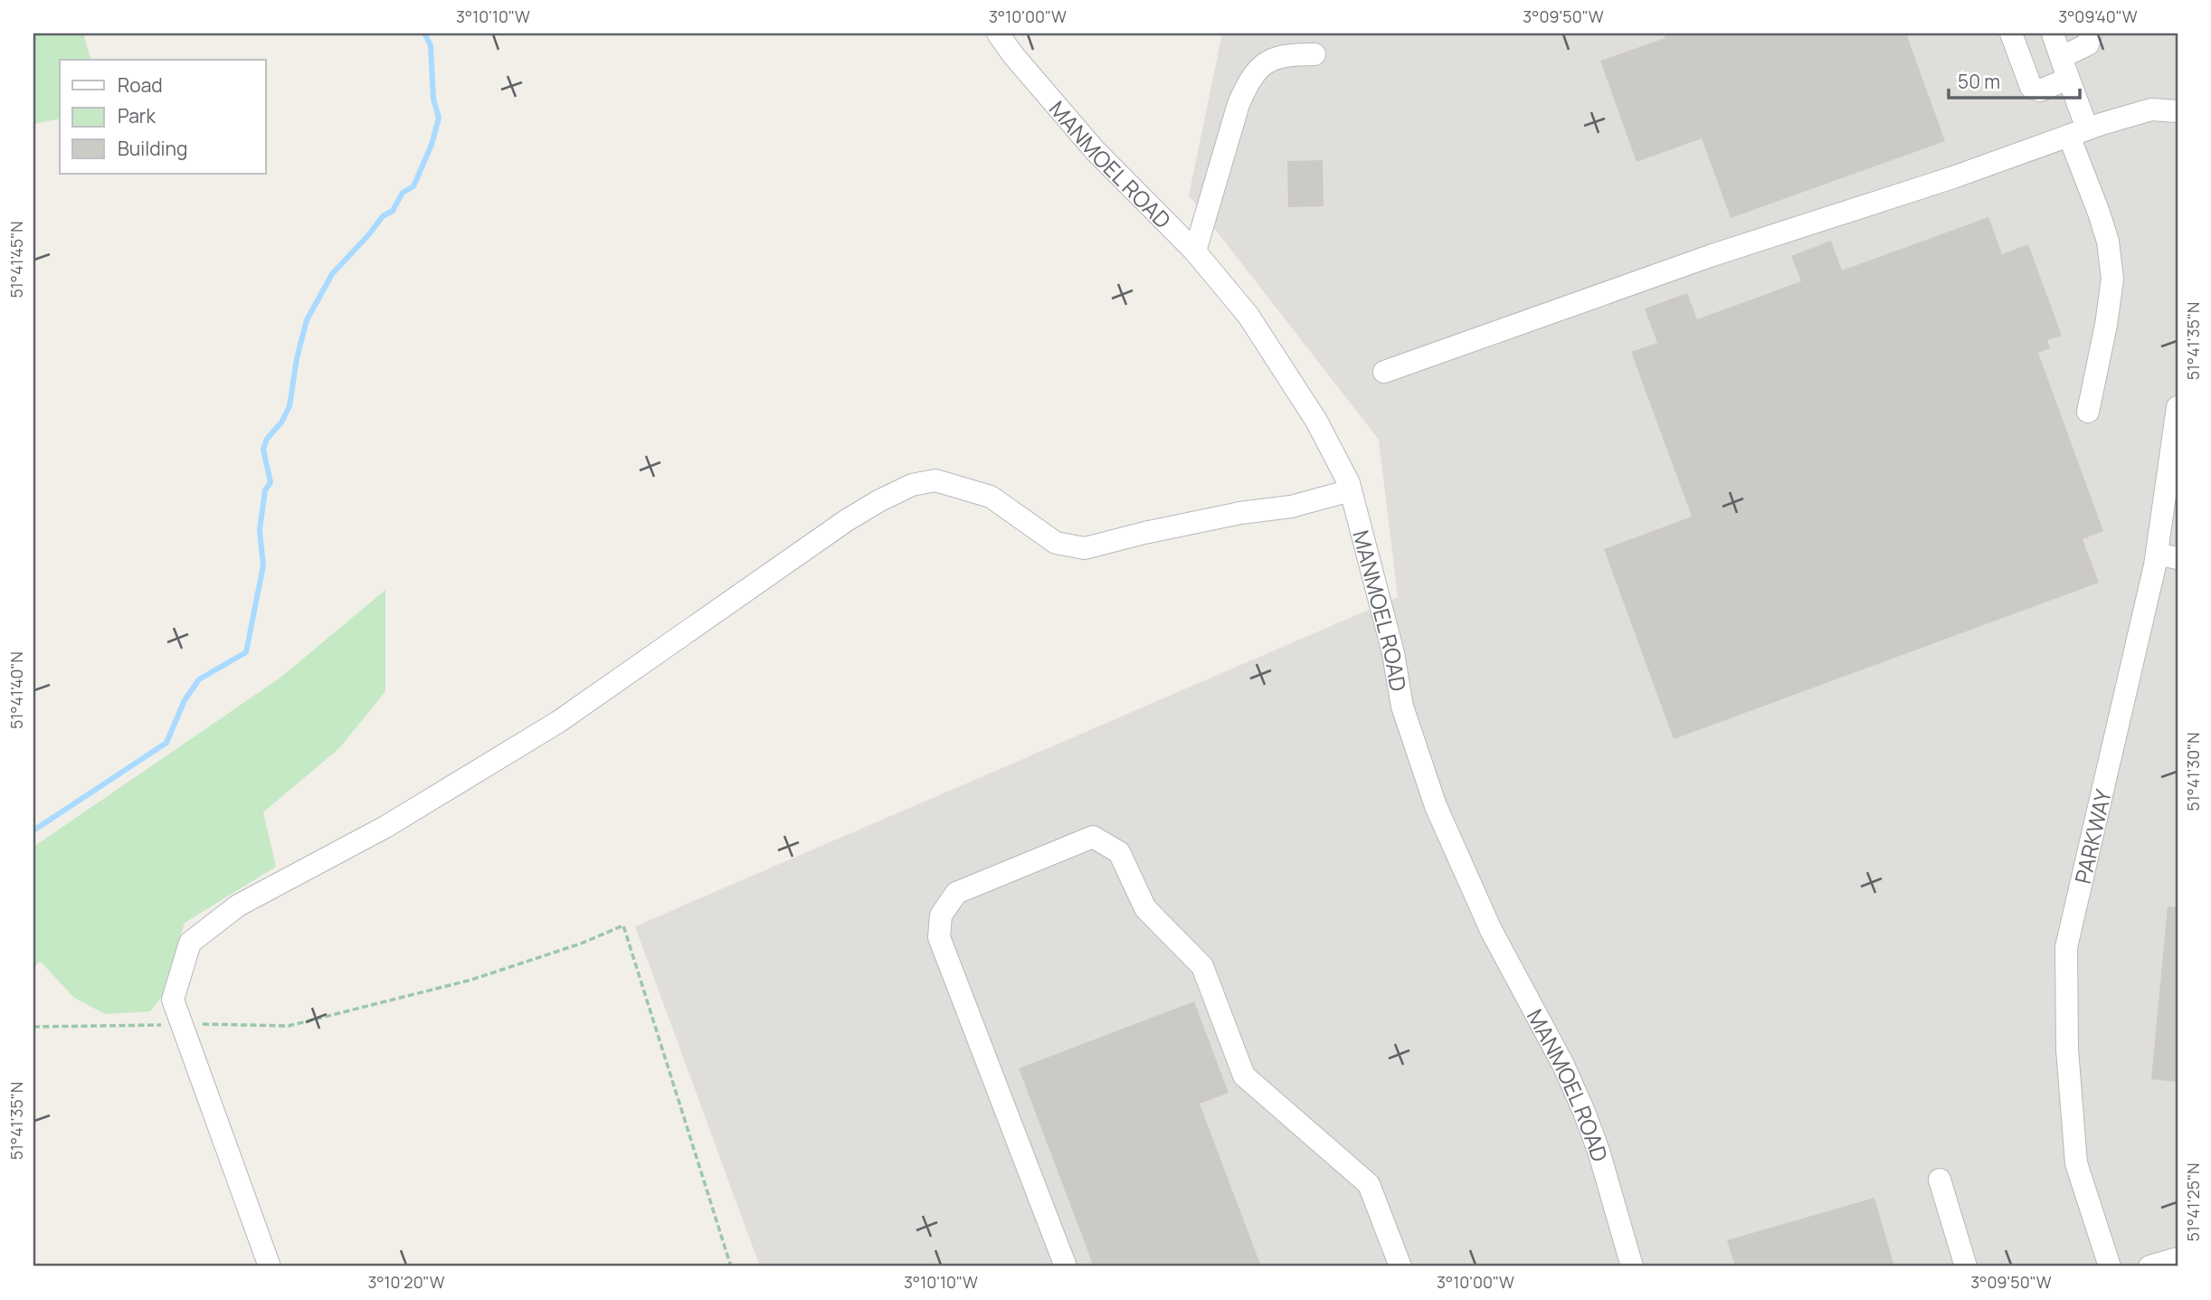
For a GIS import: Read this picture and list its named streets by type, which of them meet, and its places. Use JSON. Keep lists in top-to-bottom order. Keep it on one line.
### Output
{"streets":{"street":["MANMOEL ROAD","PARKWAY"]},"legend":["Road","Park","Building"],"scale_bar":"50 m","coordinates":["3°10'10\"W","3°10'00\"W","3°09'50\"W","3°09'40\"W","51°41'45\"N","51°41'35\"N","51°41'40\"N","51°41'30\"N","51°41'25\"N","3°10'20\"W"]}
